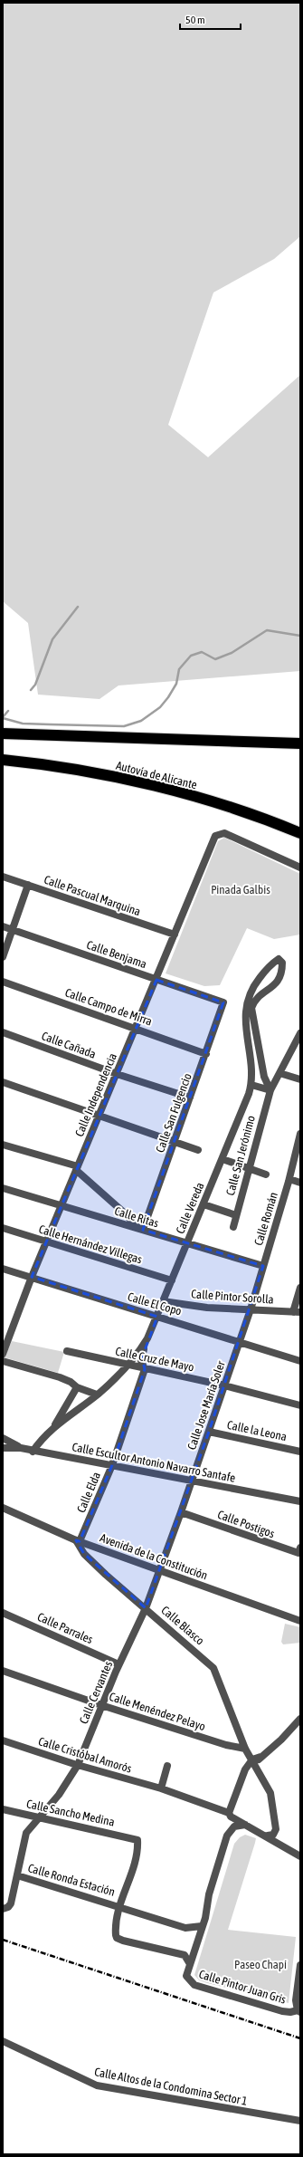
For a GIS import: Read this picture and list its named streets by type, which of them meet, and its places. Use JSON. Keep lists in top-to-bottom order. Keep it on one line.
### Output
{"streets":{"highway":["Autovía de Alicante"],"street":["Calle Pascual Marquina","Calle Benjama","Calle Campo de Mirra","Calle Cañada","Calle Independencia","Calle San Fulgencio","Calle San Jerónimo","Calle Vereda","Calle Ritas","Calle Román","Calle Hernández Villegas","Calle Pintor Sorolla","Calle El Copo","Calle Cruz de Mayo","Calle Jose María Soler","Calle la Leona","Calle Escultor Antonio Navarro Santafe","Calle Elda","Calle Postigos","Avenida de la Constitución","Calle Blasco","Calle Parrales","Calle Cervantes","Calle Menéndez Pelayo","Calle Cristóbal Amorós","Calle Sancho Medina","Calle Ronda Estación","Calle Pintor Juan Gris","Calle Altos de la Condomina Sector 1"]},"crossings":[["Calle Pascual Marquina","Calle Independencia"],["Calle Benjama","Calle Independencia"],["Calle Benjama","Calle San Fulgencio"],["Calle Campo de Mirra","Calle Independencia"],["Calle Campo de Mirra","Calle San Fulgencio"],["Calle Cañada","Calle Independencia"],["Calle Cañada","Calle San Fulgencio"],["Calle Independencia","Calle Ritas"],["Calle Independencia","Calle Hernández Villegas"],["Calle Independencia","Calle El Copo"],["Calle San Fulgencio","Calle Ritas"],["Calle Vereda","Calle Ritas"],["Calle Vereda","Calle Hernández Villegas"],["Calle Vereda","Calle Pintor Sorolla"],["Calle Vereda","Calle El Copo"],["Calle Vereda","Calle Cruz de Mayo"],["Calle Vereda","Calle Elda"],["Calle Ritas","Calle Román"],["Calle Román","Calle Pintor Sorolla"],["Calle Román","Calle Jose María Soler"],["Calle Pintor Sorolla","Calle Jose María Soler"],["Calle El Copo","Calle Jose María Soler"],["Calle Cruz de Mayo","Calle Jose María Soler"],["Calle Cruz de Mayo","Calle Elda"],["Calle Jose María Soler","Calle la Leona"],["Calle Jose María Soler","Calle Escultor Antonio Navarro Santafe"],["Calle Jose María Soler","Calle Postigos"],["Calle Jose María Soler","Avenida de la Constitución"],["Calle Jose María Soler","Calle Cervantes"],["Calle Escultor Antonio Navarro Santafe","Calle Elda"],["Calle Elda","Avenida de la Constitución"],["Calle Elda","Calle Blasco"],["Avenida de la Constitución","Calle Blasco"],["Avenida de la Constitución","Calle Cervantes"],["Calle Blasco","Calle Cervantes"],["Calle Blasco","Calle Menéndez Pelayo"],["Calle Blasco","Calle Cristóbal Amorós"],["Calle Parrales","Calle Cervantes"],["Calle Cervantes","Calle Menéndez Pelayo"],["Calle Cervantes","Calle Cristóbal Amorós"],["Calle Cervantes","Calle Sancho Medina"],["Calle Cervantes","Calle Ronda Estación"],["Calle Sancho Medina","Calle Ronda Estación"],["Calle Ronda Estación","Calle Pintor Juan Gris"]],"parks":["Pinada Galbis","Paseo Chapí"],"scale_bar":"50 m"}
